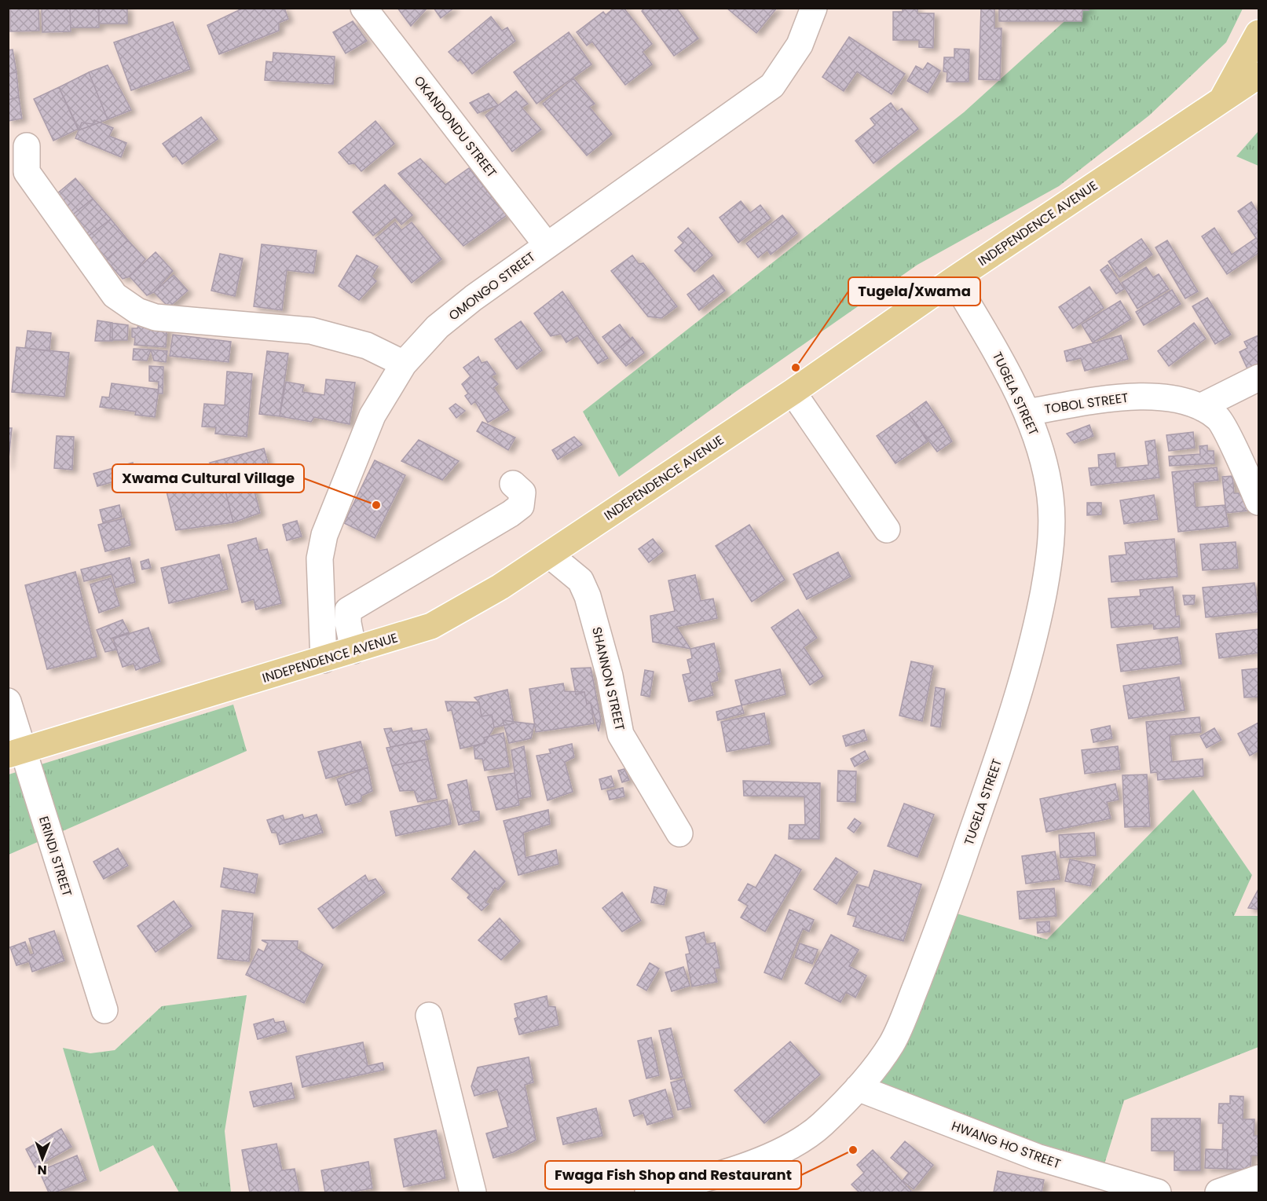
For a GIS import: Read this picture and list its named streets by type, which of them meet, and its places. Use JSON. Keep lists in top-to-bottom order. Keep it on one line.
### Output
{"streets":{"main road":["INDEPENDENCE AVENUE"],"street":["OKANDONDU STREET","OMONGO STREET","TUGELA STREET","TOBOL STREET","SHANNON STREET","ERINDI STREET","HWANG HO STREET"]},"crossings":[["OKANDONDU STREET","OMONGO STREET"],["INDEPENDENCE AVENUE","OMONGO STREET"],["INDEPENDENCE AVENUE","TUGELA STREET"],["INDEPENDENCE AVENUE","SHANNON STREET"],["INDEPENDENCE AVENUE","ERINDI STREET"],["TUGELA STREET","TOBOL STREET"],["TUGELA STREET","HWANG HO STREET"]],"places":["Tugela/Xwama","Xwama Cultural Village","Fwaga Fish Shop and Restaurant"],"north":"bottom"}
